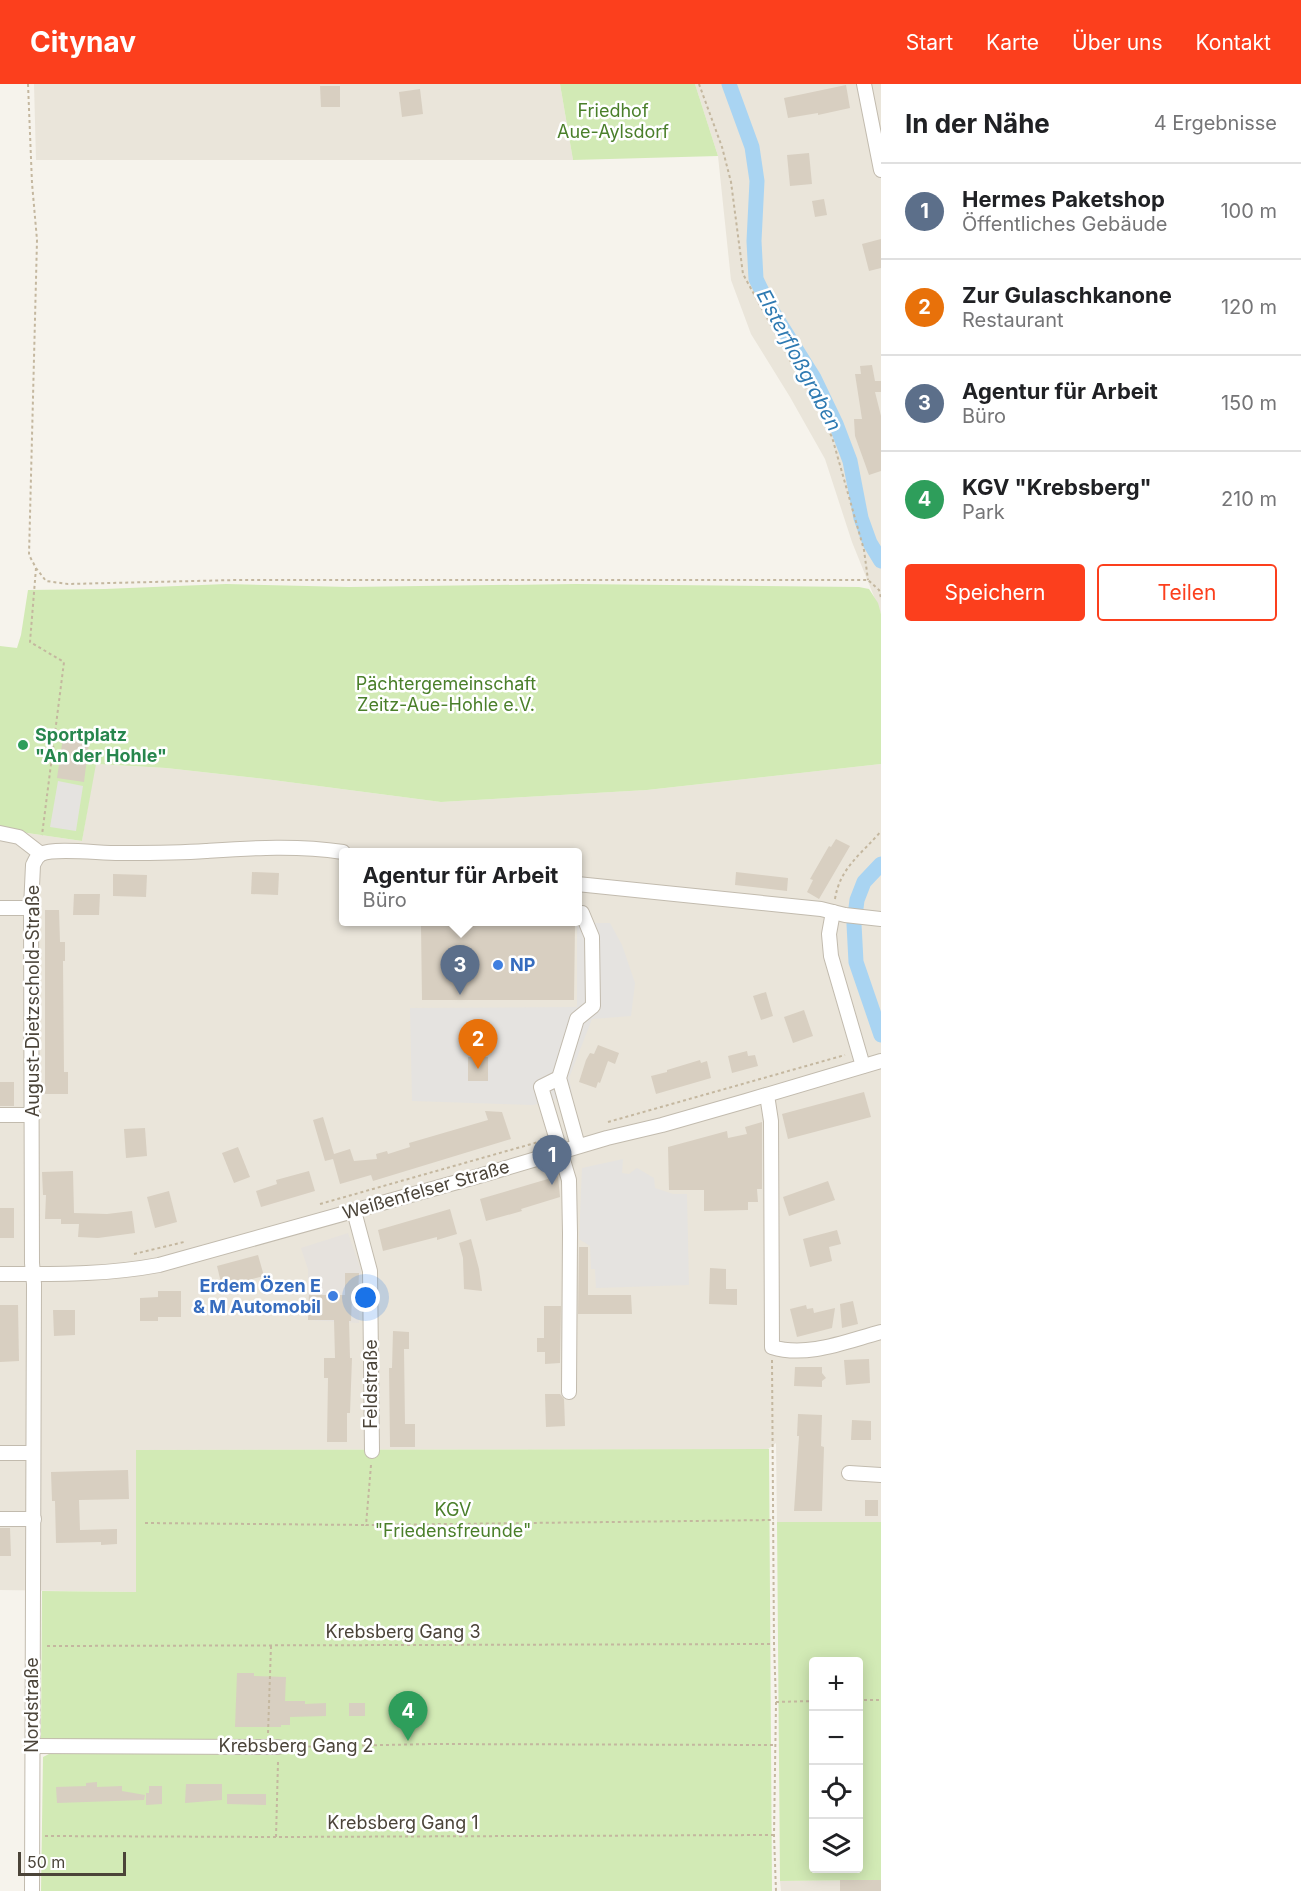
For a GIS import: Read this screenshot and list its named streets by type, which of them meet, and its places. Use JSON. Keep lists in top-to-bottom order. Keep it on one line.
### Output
{"streets":{"street":["August-Dietzschold-Straße","Weißenfelser Straße","Feldstraße","Nordstraße","Krebsberg Gang 2"],"path":["Krebsberg Gang 3","Krebsberg Gang 1"]},"crossings":[["August-Dietzschold-Straße","Weißenfelser Straße"],["August-Dietzschold-Straße","Nordstraße"],["Weißenfelser Straße","Feldstraße"],["Weißenfelser Straße","Nordstraße"],["Krebsberg Gang 3","Nordstraße"],["Nordstraße","Krebsberg Gang 2"],["Nordstraße","Krebsberg Gang 1"]],"water":["Elsterfloßgraben"],"parks":["Friedhof Aue-Aylsdorf","Pächtergemeinschaft Zeitz-Aue-Hohle e.V.","KGV \"Friedensfreunde\""],"places":["Sportplatz \"An der Hohle\"","NP","Erdem Özen E & M Automobil"],"scale_bar":"50 m","page":{"header":"Citynav","nav":["Start","Karte","Über uns","Kontakt"],"heading":["In der Nähe","4 Ergebnisse"],"list":[{"mark":"1","name":"Hermes Paketshop","note":"Öffentliches Gebäude","value":"100 m"},{"mark":"2","name":"Zur Gulaschkanone","note":"Restaurant","value":"120 m"},{"mark":"3","name":"Agentur für Arbeit","note":"Büro","value":"150 m"},{"mark":"4","name":"KGV \"Krebsberg\"","note":"Park","value":"210 m"}],"buttons":["Speichern","Teilen"],"popup":["Agentur für Arbeit","Büro"],"pins":["3","2","1","4"],"map_buttons":["+","−"],"scale":"50 m"}}
